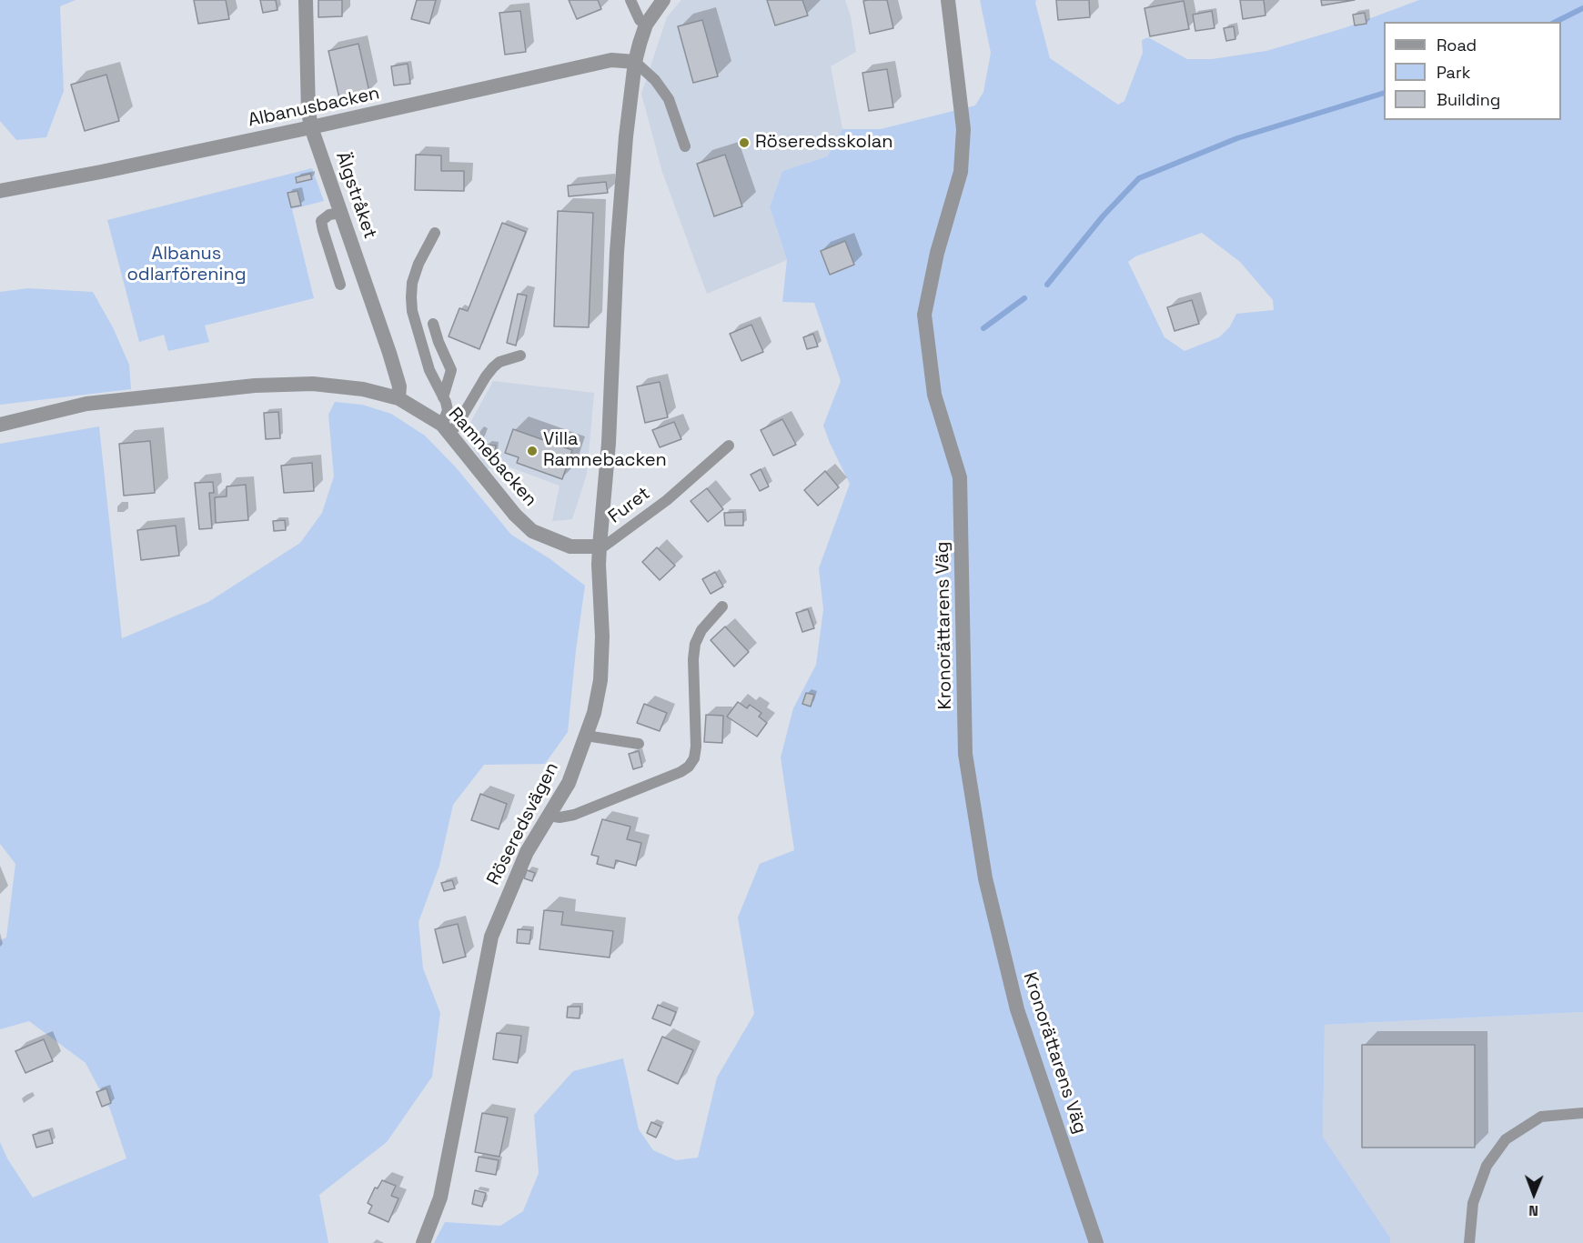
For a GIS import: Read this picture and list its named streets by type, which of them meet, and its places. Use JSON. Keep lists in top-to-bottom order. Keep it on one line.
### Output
{"streets":{"street":["Albanusbacken","Älgstråket","Ramnebacken","Kronorättarens Väg","Röseredsvägen"],"lane":["Furet"]},"crossings":[["Albanusbacken","Älgstråket"],["Älgstråket","Ramnebacken"],["Ramnebacken","Furet"],["Ramnebacken","Röseredsvägen"],["Furet","Röseredsvägen"]],"parks":["Albanus odlarförening"],"places":["Röseredsskolan","Villa Ramnebacken"],"legend":["Road","Park","Building"],"north":"bottom"}
